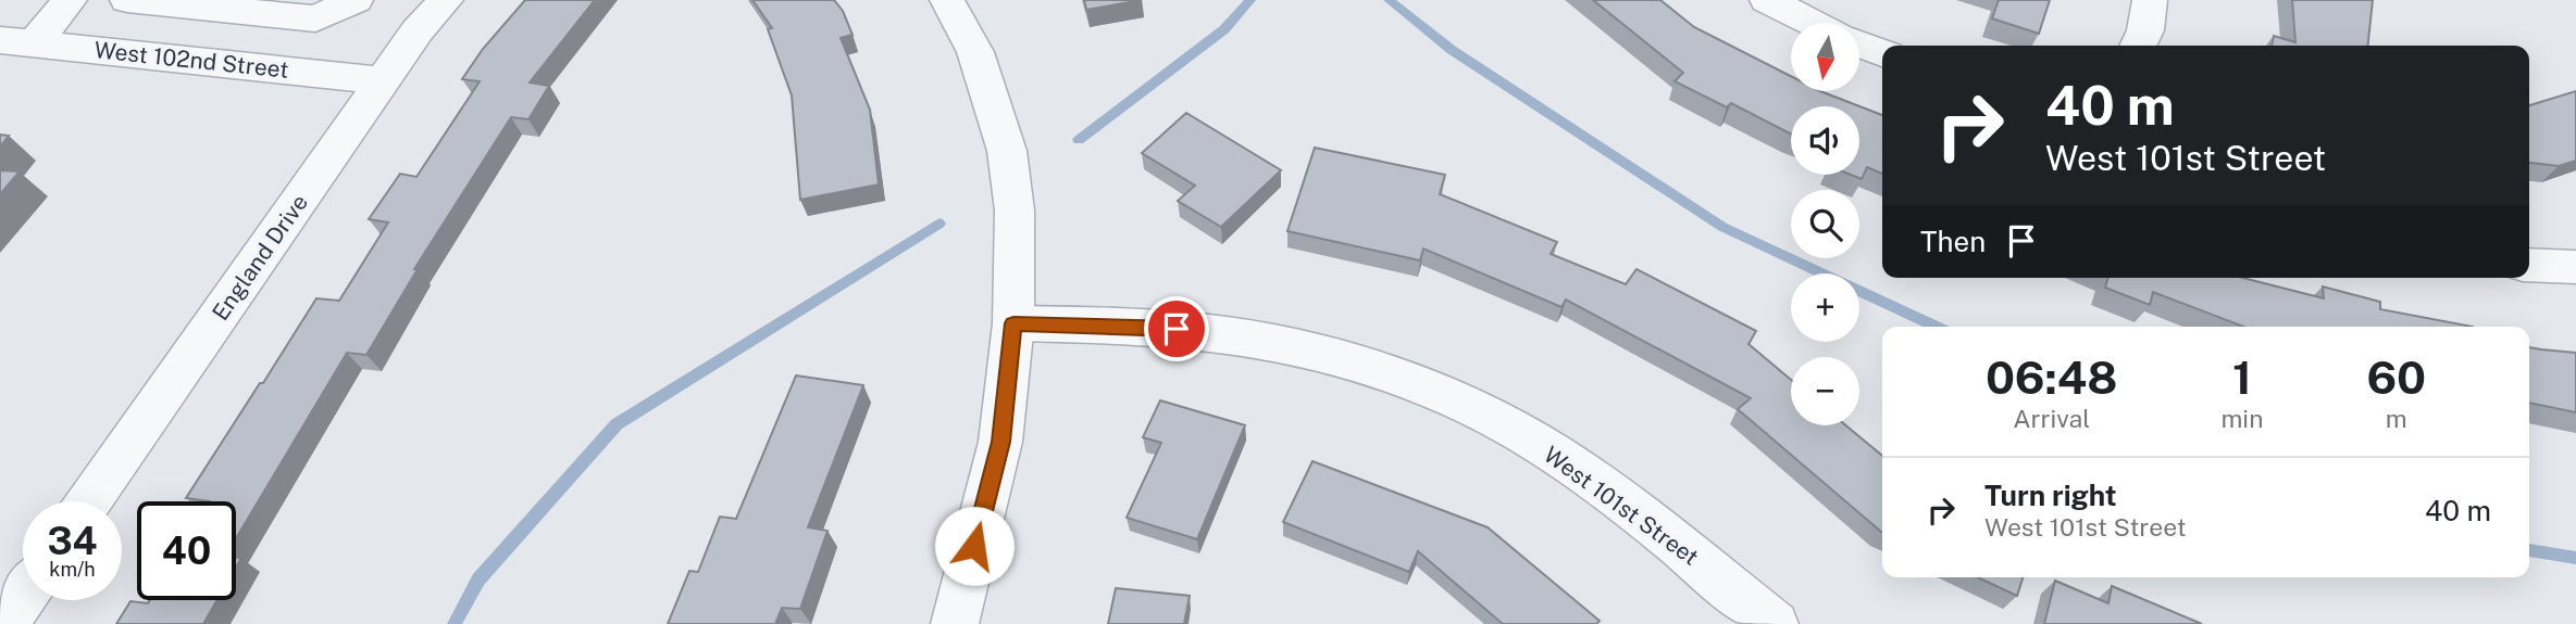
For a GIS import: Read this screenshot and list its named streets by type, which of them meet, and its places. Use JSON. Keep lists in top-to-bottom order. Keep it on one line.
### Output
{"streets":{"street":["West 102nd Street","England Drive","West 101st Street"]},"crossings":[["West 102nd Street","England Drive"]],"north":"bottom","page":{"map_buttons":["+","−"],"turn":["40 m","West 101st Street"],"then":"Then","eta":["06:48","Arrival","1","min","60","m"],"list":[{"name":"Turn right","note":"West 101st Street","value":"40 m"}],"speed":"34 km/h","limit":"40"}}
